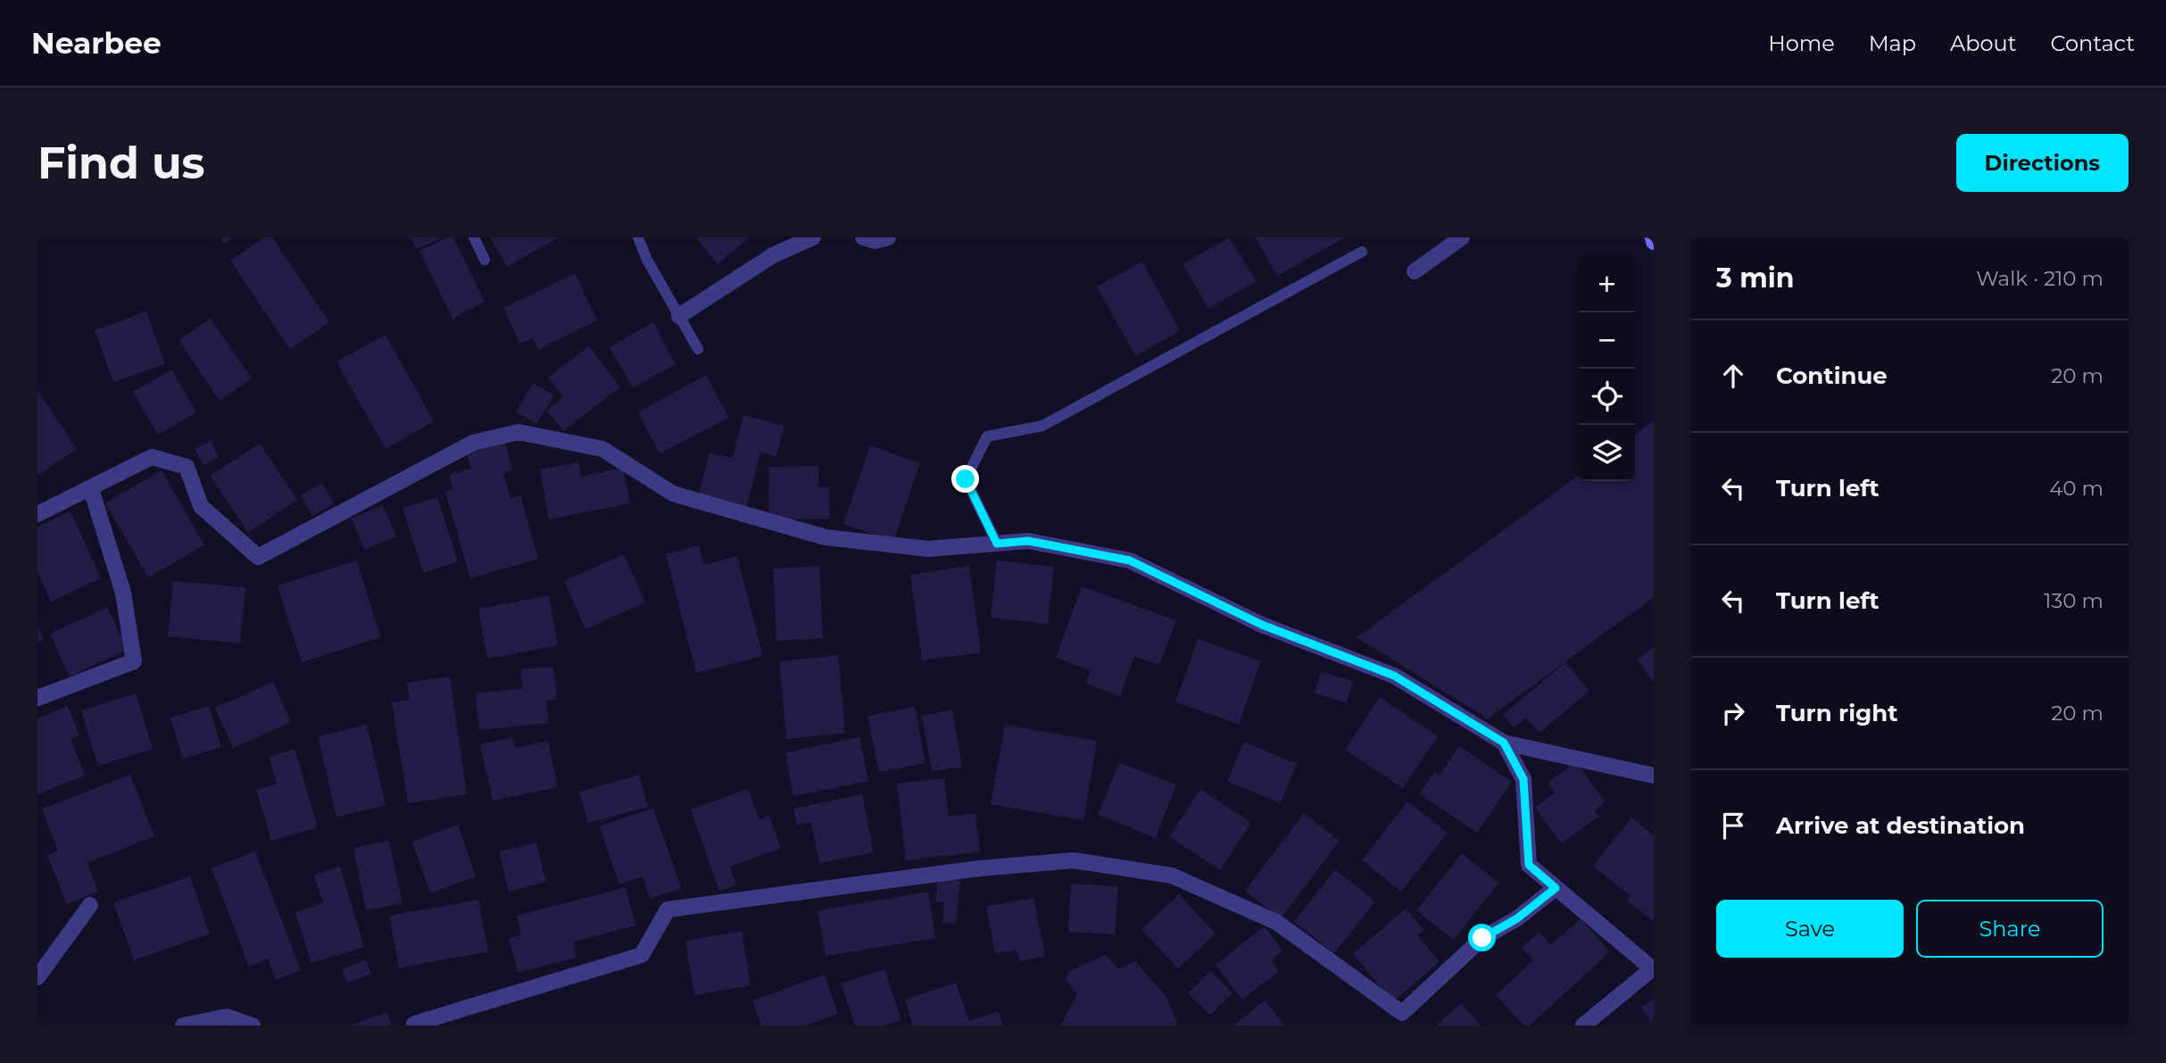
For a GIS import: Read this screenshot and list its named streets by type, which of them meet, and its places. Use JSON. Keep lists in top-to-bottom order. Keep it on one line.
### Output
{"page":{"header":"Nearbee","nav":["Home","Map","About","Contact"],"buttons":["Directions",["Save","Share"]],"title":"Find us","heading":["3 min","Walk · 210 m"],"map_buttons":["+","−"],"list":[["Continue","20 m"],["Turn left","40 m"],["Turn left","130 m"],["Turn right","20 m"],"Arrive at destination"]}}
